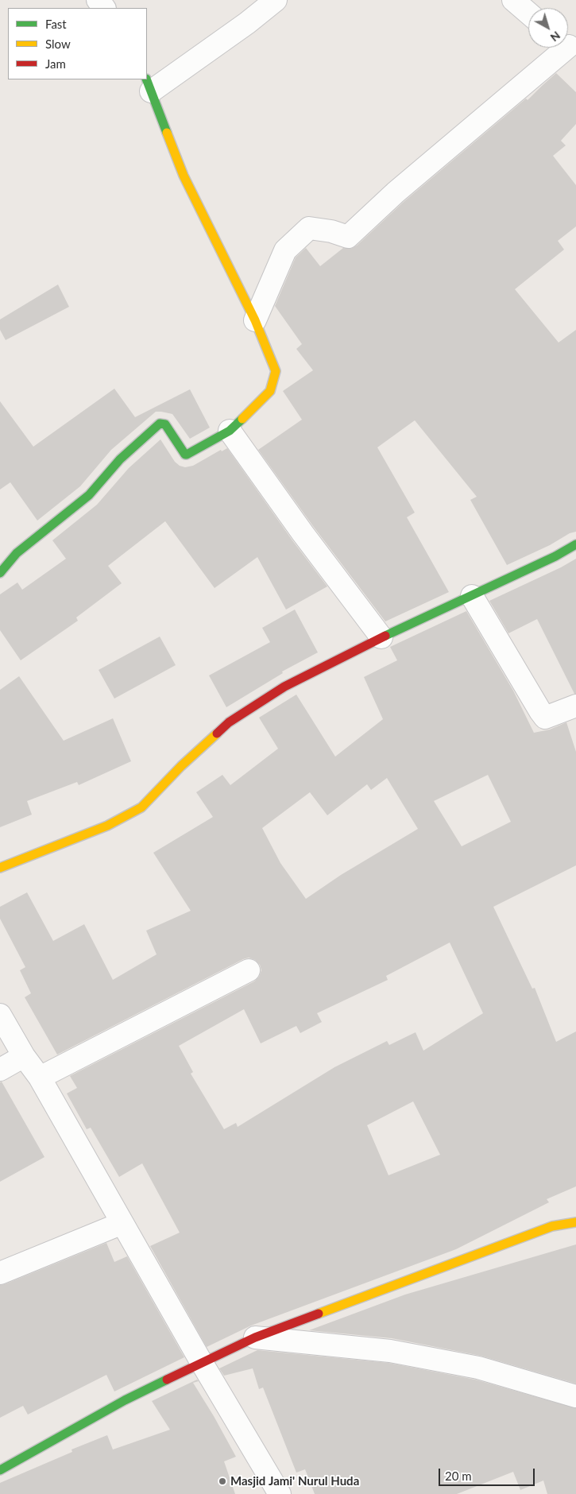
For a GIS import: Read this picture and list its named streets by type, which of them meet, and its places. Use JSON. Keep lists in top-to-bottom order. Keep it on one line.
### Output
{"places":["Masjid Jami' Nurul Huda"],"legend":["Fast","Slow","Jam"],"scale_bar":"20 m","north":"bottom right"}
